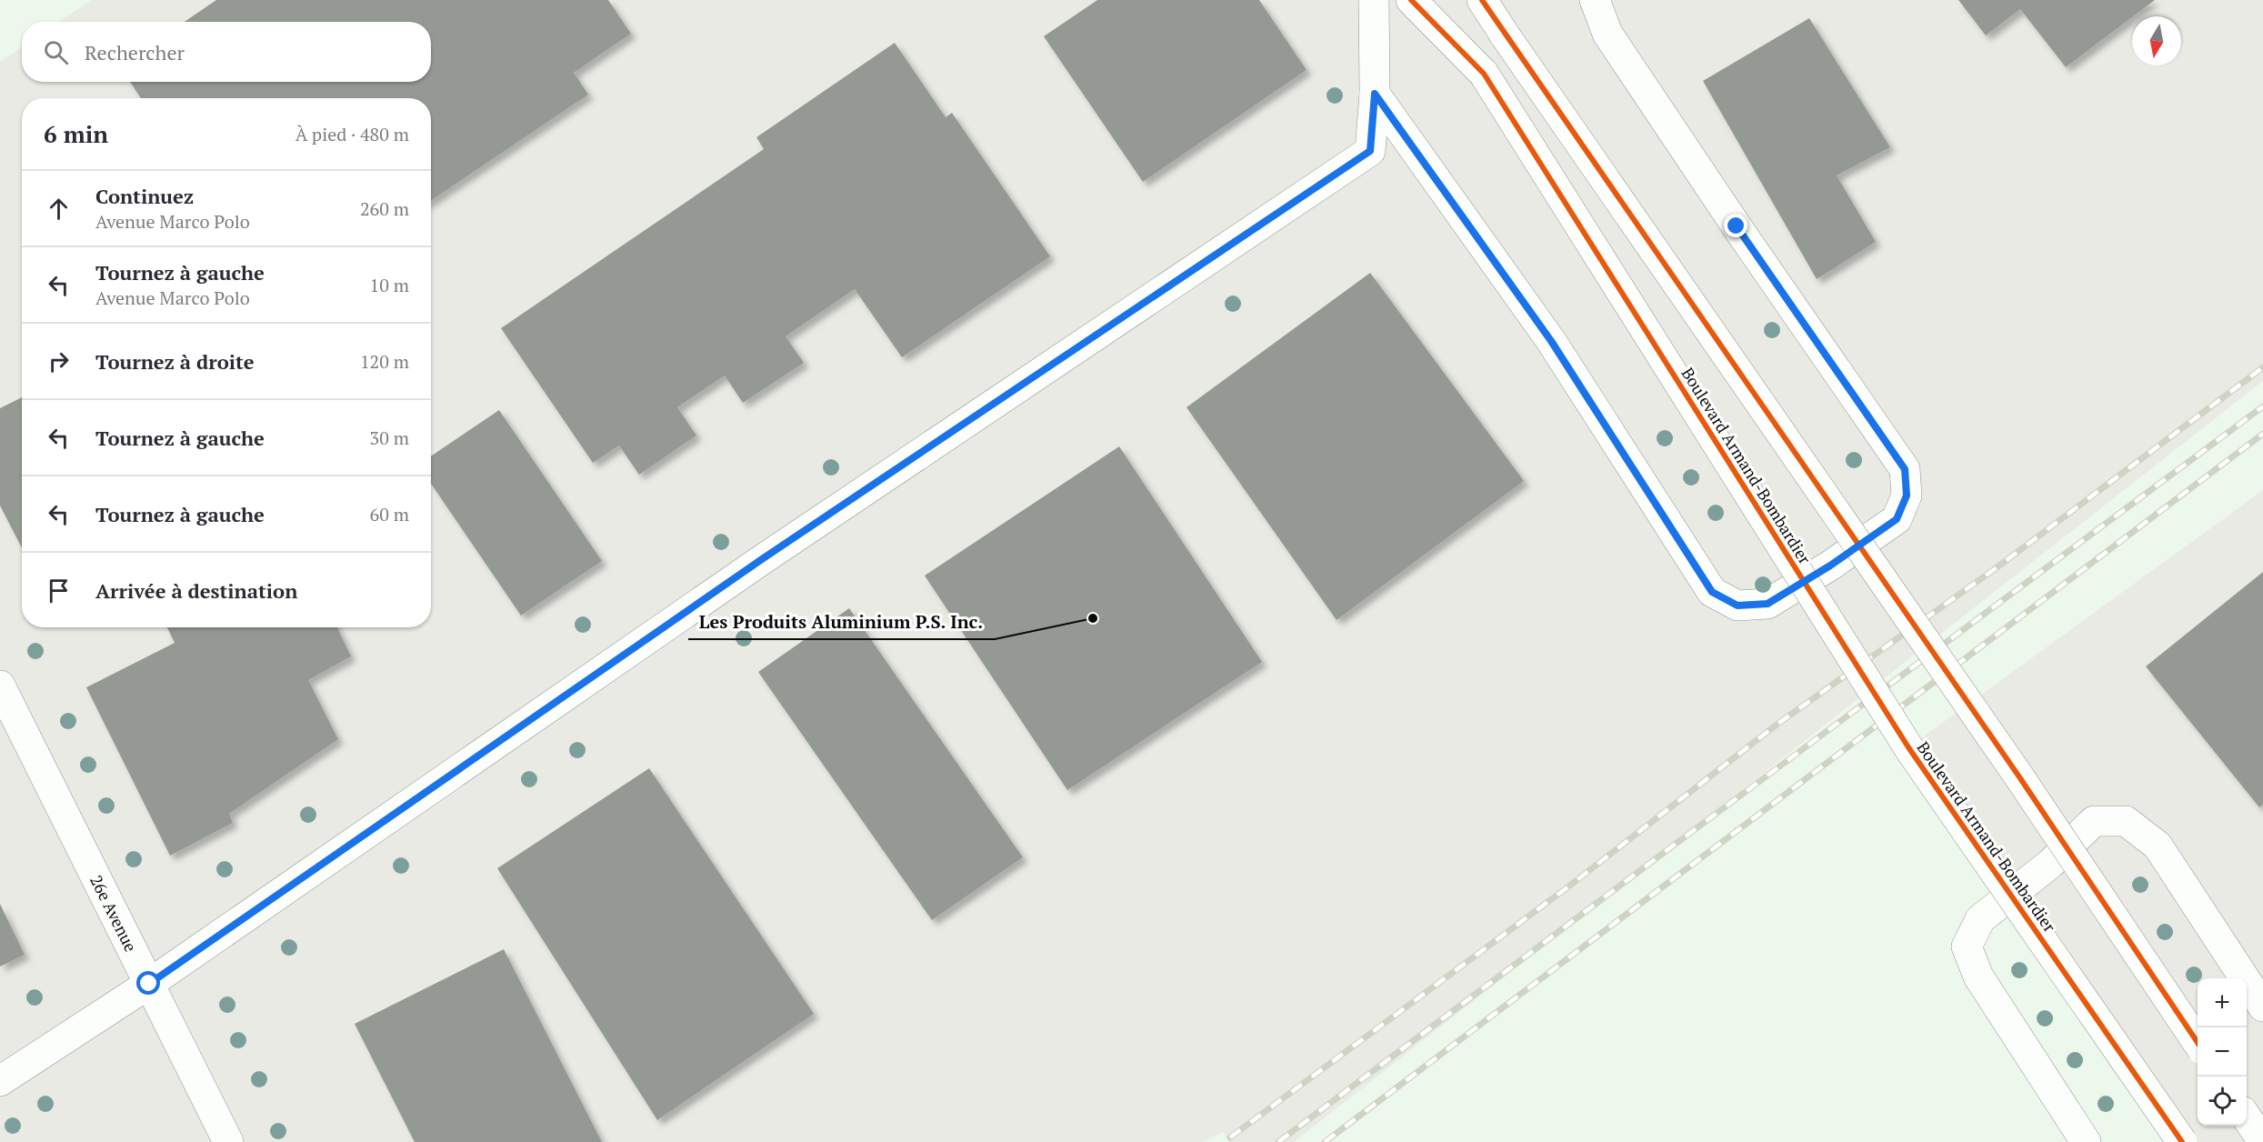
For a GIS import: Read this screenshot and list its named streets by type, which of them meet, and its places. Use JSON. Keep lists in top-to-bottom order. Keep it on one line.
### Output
{"streets":{"street":["Boulevard Armand-Bombardier","26e Avenue"]},"places":["Les Produits Aluminium P.S. Inc."],"north":"bottom","page":{"search":"Rechercher","heading":["6 min","À pied · 480 m"],"list":[["Continuez","Avenue Marco Polo","260 m"],["Tournez à gauche","Avenue Marco Polo","10 m"],["Tournez à droite","120 m"],["Tournez à gauche","30 m"],["Tournez à gauche","60 m"],"Arrivée à destination"],"map_buttons":["+","−"]}}
